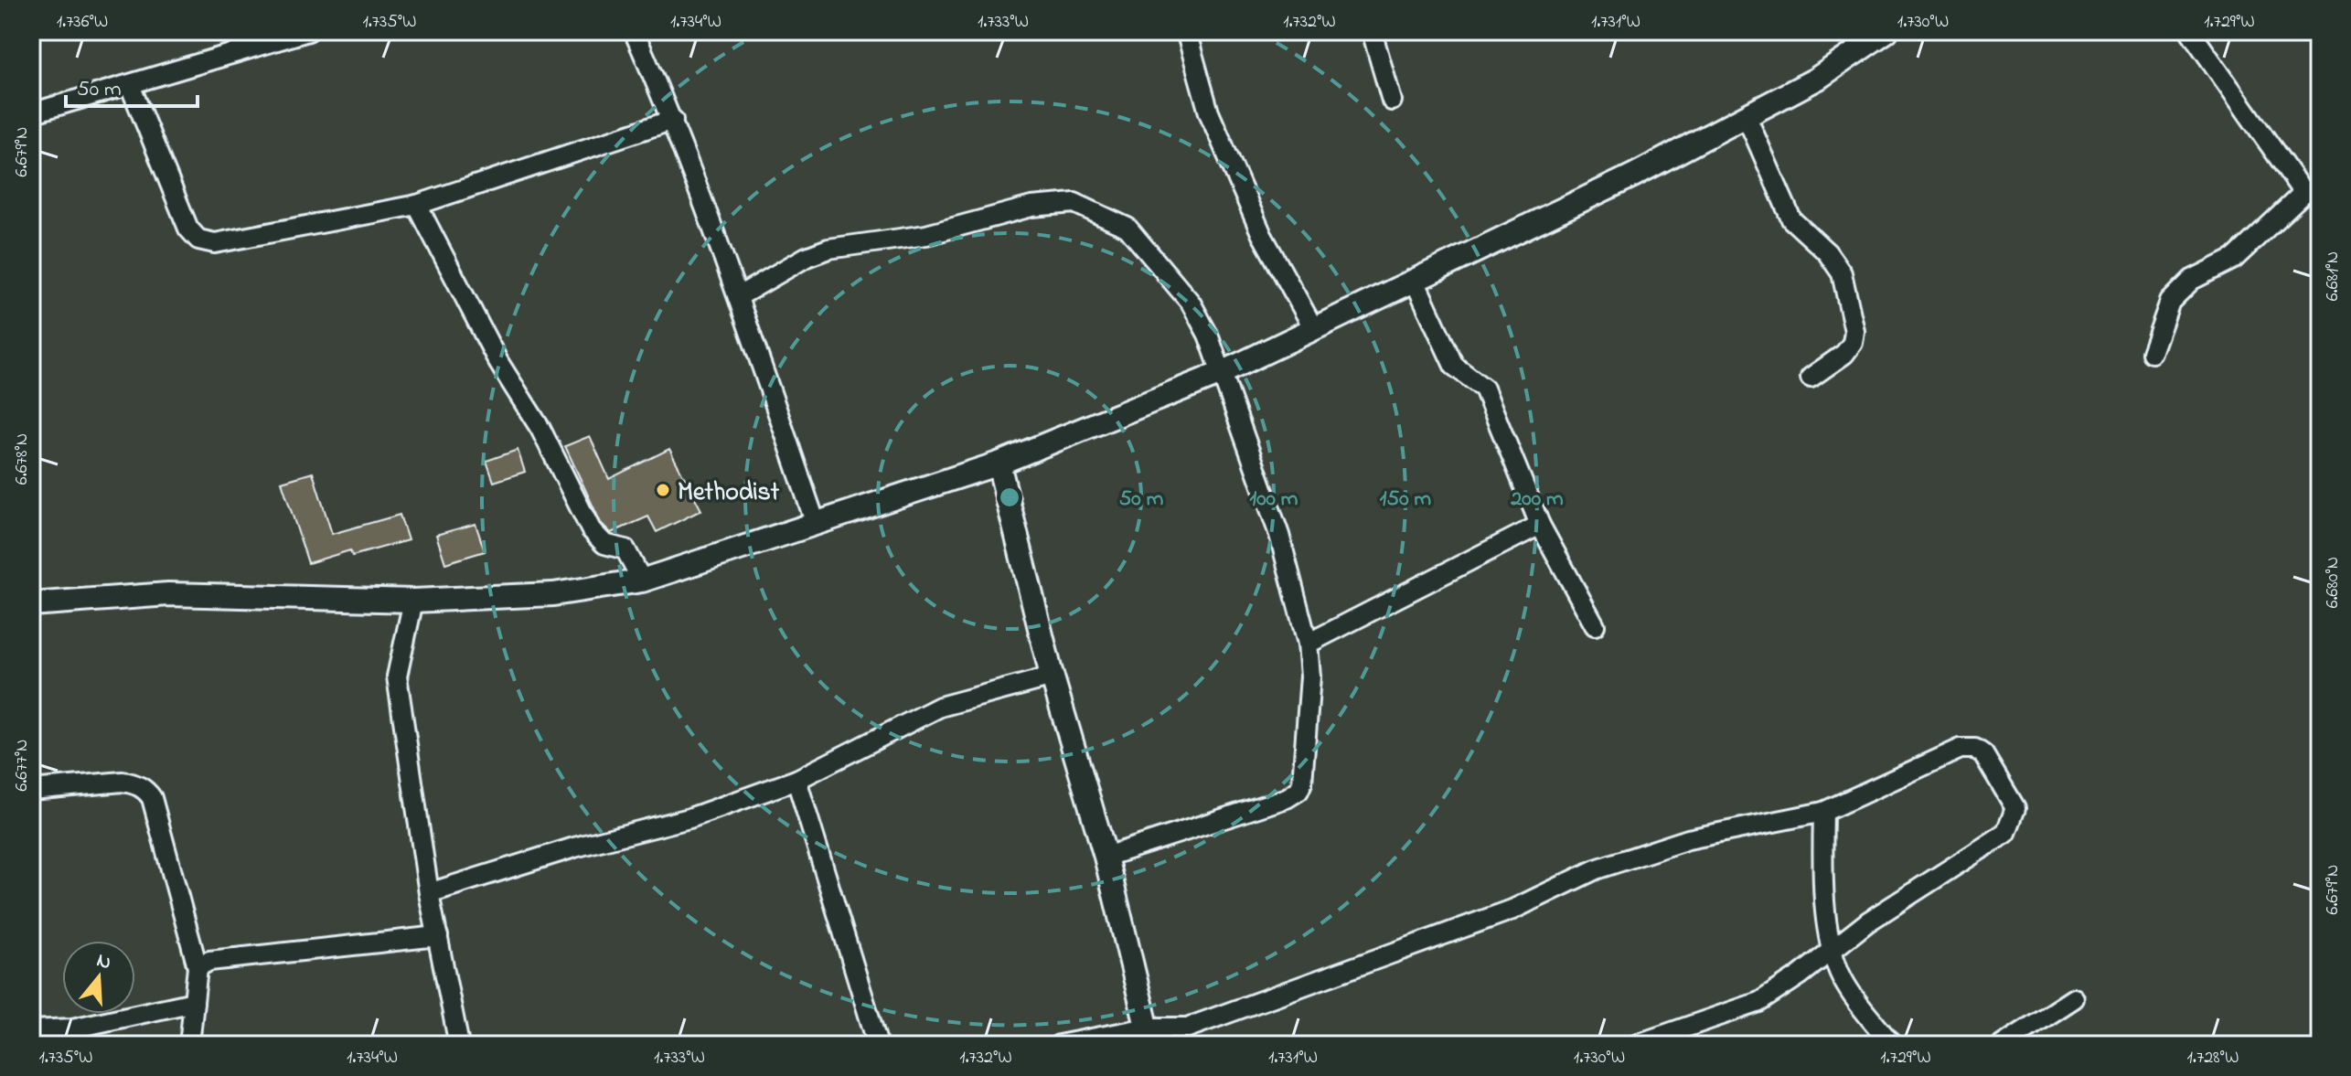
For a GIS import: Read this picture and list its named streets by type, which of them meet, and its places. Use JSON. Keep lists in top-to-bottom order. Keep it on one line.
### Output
{"places":["Methodist"],"scale_bar":"50 m","north":"top","coordinates":["1.736°W","1.735°W","1.734°W","1.733°W","1.732°W","1.731°W","1.730°W","1.729°W","6.679°N","6.681°N","6.678°N","6.680°N","6.677°N","1.728°W"],"rings":["50 m","100 m","150 m","200 m"]}
